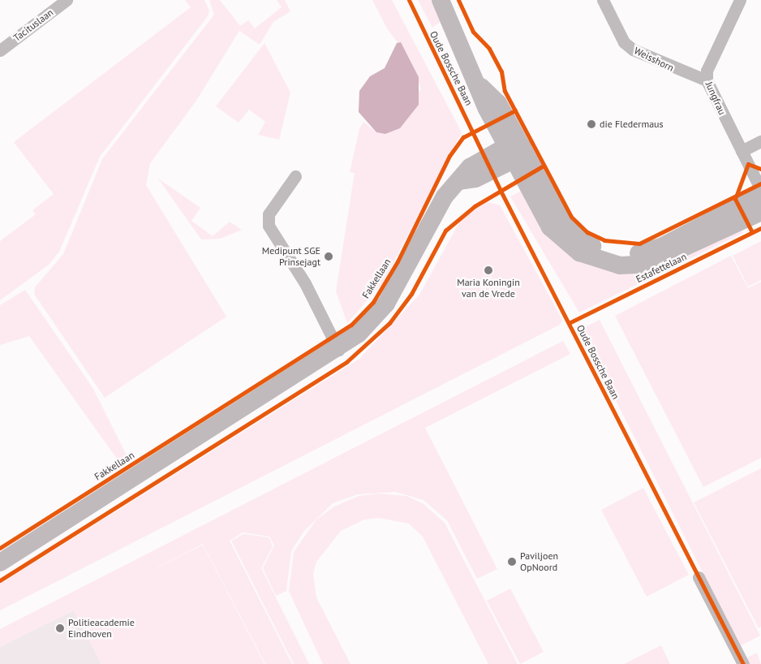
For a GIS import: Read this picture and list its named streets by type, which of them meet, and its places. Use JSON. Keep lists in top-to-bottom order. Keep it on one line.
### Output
{"streets":{"street":["Tacituslaan","Weisshorn","Oude Bossche Baan","Jungfrau","Estafettelaan","Fakkellaan"]},"crossings":[["Weisshorn","Jungfrau"],["Oude Bossche Baan","Estafettelaan"],["Oude Bossche Baan","Fakkellaan"],["Estafettelaan","Fakkellaan"]],"places":["die Fledermaus","Medipunt SGE Prinsejagt","Maria Koningin van de Vrede","Paviljoen OpNoord","Politieacademie Eindhoven"]}
